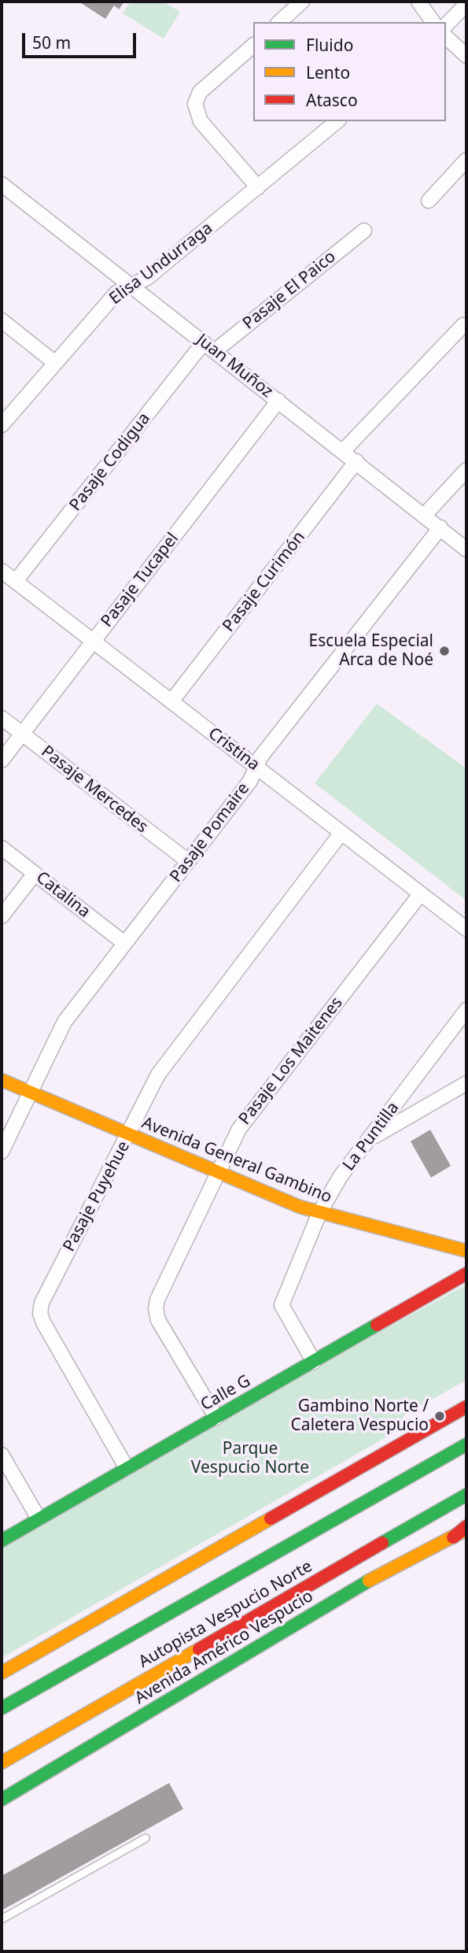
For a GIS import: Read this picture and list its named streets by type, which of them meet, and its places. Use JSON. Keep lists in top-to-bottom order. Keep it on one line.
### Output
{"streets":{"main road":["Avenida General Gambino","Calle G","Autopista Vespucio Norte","Avenida Américo Vespucio"],"street":["Elisa Undurraga","Pasaje El Paico","Juan Muñoz","Pasaje Codigua","Pasaje Tucapel","Pasaje Curimón","Cristina","Pasaje Mercedes","Pasaje Pomaire","Catalina","Pasaje Los Maitenes","La Puntilla","Pasaje Puyehue"]},"crossings":[["Elisa Undurraga","Juan Muñoz"],["Pasaje El Paico","Juan Muñoz"],["Pasaje El Paico","Pasaje Codigua"],["Juan Muñoz","Pasaje Codigua"],["Juan Muñoz","Pasaje Tucapel"],["Juan Muñoz","Pasaje Curimón"],["Juan Muñoz","Pasaje Pomaire"],["Pasaje Codigua","Cristina"],["Pasaje Tucapel","Cristina"],["Pasaje Tucapel","Pasaje Mercedes"],["Pasaje Curimón","Cristina"],["Cristina","Pasaje Pomaire"],["Cristina","Pasaje Los Maitenes"],["Cristina","Pasaje Puyehue"],["Pasaje Mercedes","Pasaje Pomaire"],["Pasaje Pomaire","Catalina"],["Pasaje Pomaire","Avenida General Gambino"],["Pasaje Los Maitenes","Avenida General Gambino"],["Pasaje Los Maitenes","Calle G"],["La Puntilla","Avenida General Gambino"],["La Puntilla","Calle G"],["Avenida General Gambino","Pasaje Puyehue"],["Pasaje Puyehue","Calle G"]],"parks":["Parque Vespucio Norte"],"places":["Escuela Especial Arca de Noé","Gambino Norte / Caletera Vespucio"],"legend":["Fluido","Lento","Atasco"],"scale_bar":"50 m"}
